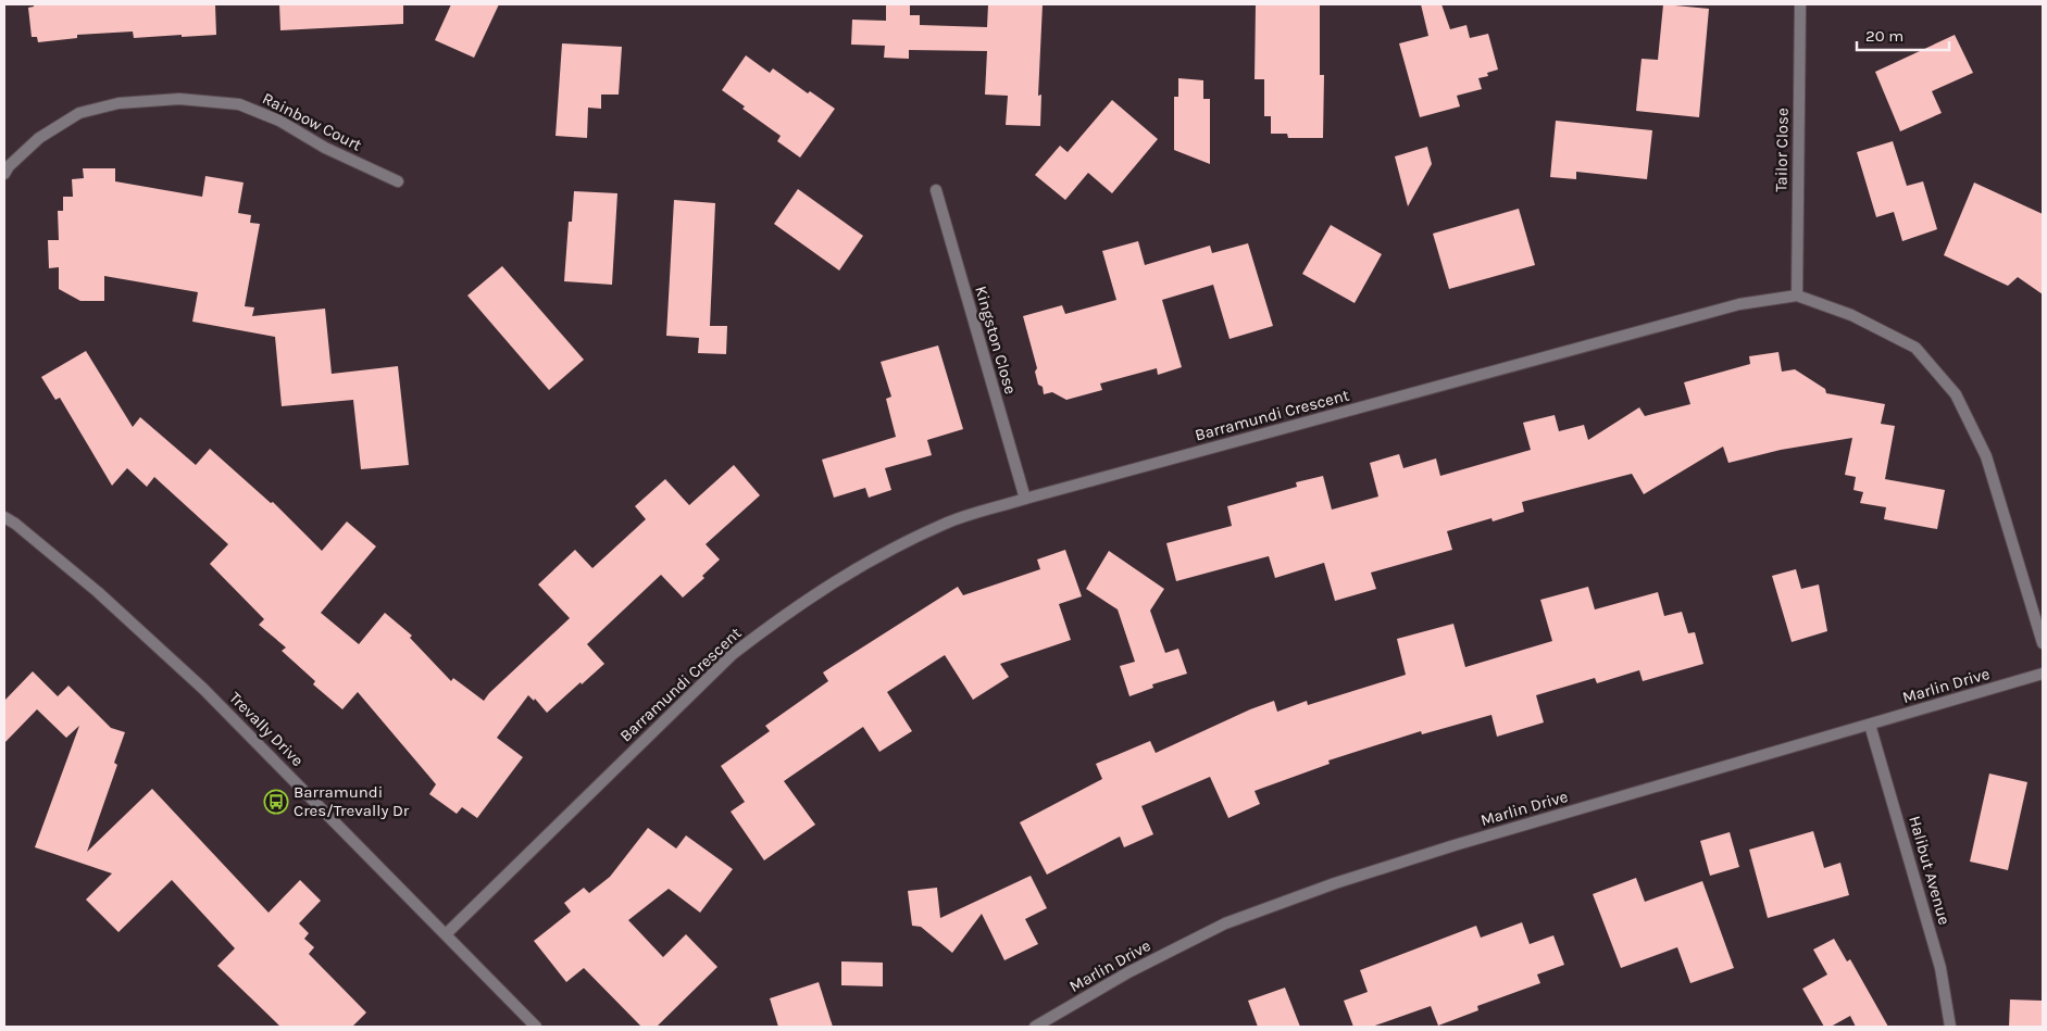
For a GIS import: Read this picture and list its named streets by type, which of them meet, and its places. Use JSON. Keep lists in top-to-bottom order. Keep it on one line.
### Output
{"streets":{"street":["Rainbow Court","Tailor Close","Kingston Close","Barramundi Crescent","Marlin Drive","Trevally Drive","Halibut Avenue"]},"crossings":[["Tailor Close","Barramundi Crescent"],["Kingston Close","Barramundi Crescent"],["Barramundi Crescent","Trevally Drive"],["Marlin Drive","Halibut Avenue"]],"places":{"bus stop":["Barramundi Cres/Trevally Dr"]},"scale_bar":"20 m"}
